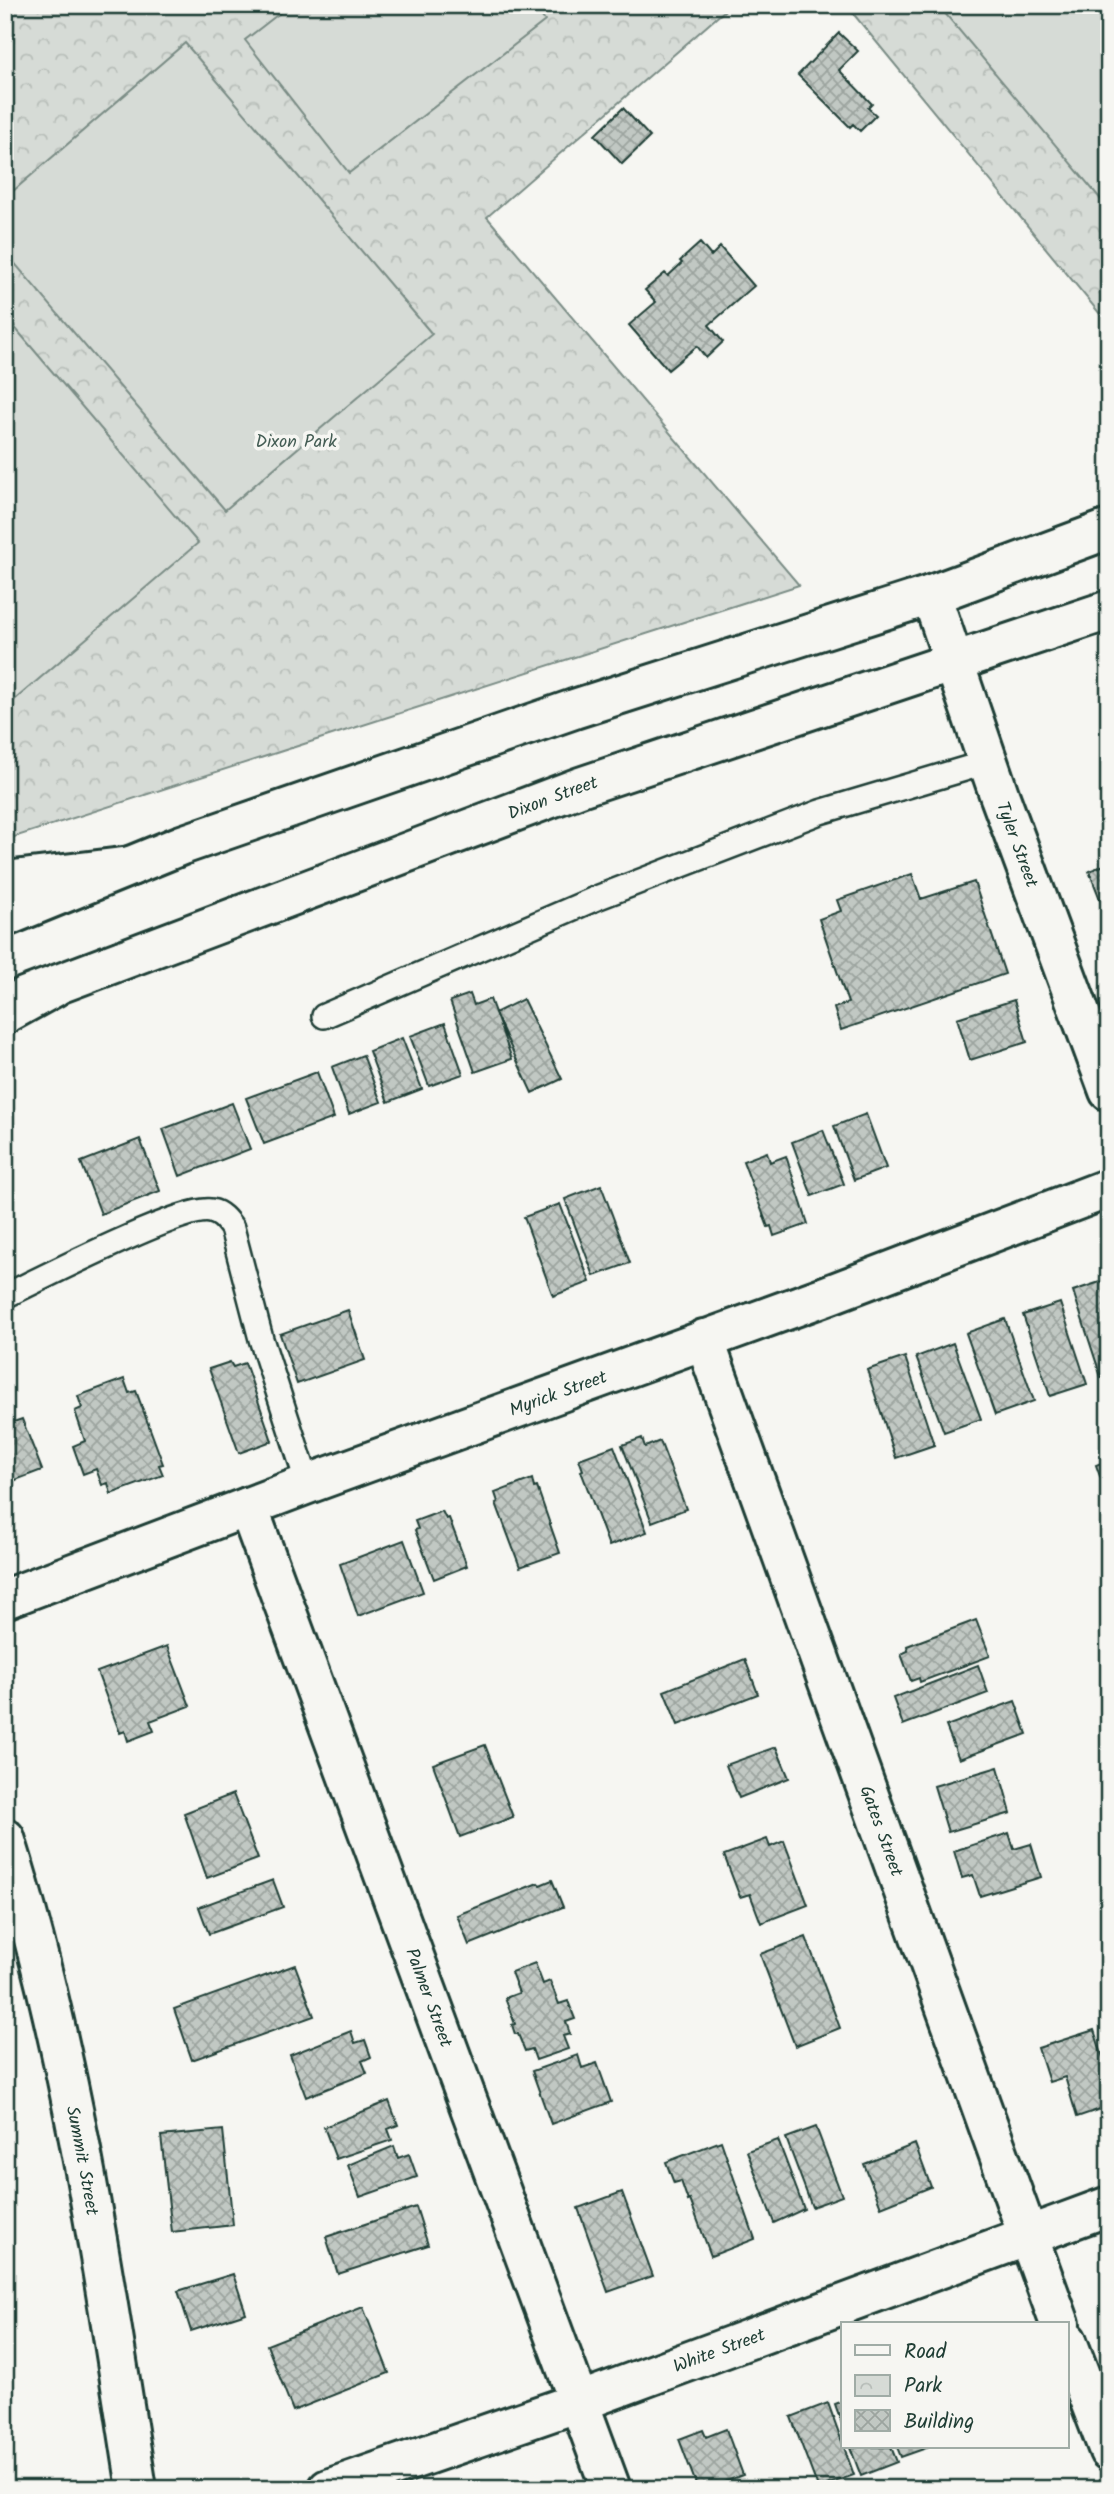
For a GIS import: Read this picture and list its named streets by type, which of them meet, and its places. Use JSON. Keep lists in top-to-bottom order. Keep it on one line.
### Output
{"streets":{"main road":["Dixon Street","Tyler Street","Myrick Street","Gates Street","Palmer Street","Summit Street","White Street"]},"crossings":[["Dixon Street","Tyler Street"],["Myrick Street","Gates Street"],["Myrick Street","Palmer Street"],["Gates Street","White Street"],["Palmer Street","White Street"]],"parks":["Dixon Park"],"legend":["Road","Park","Building"]}
